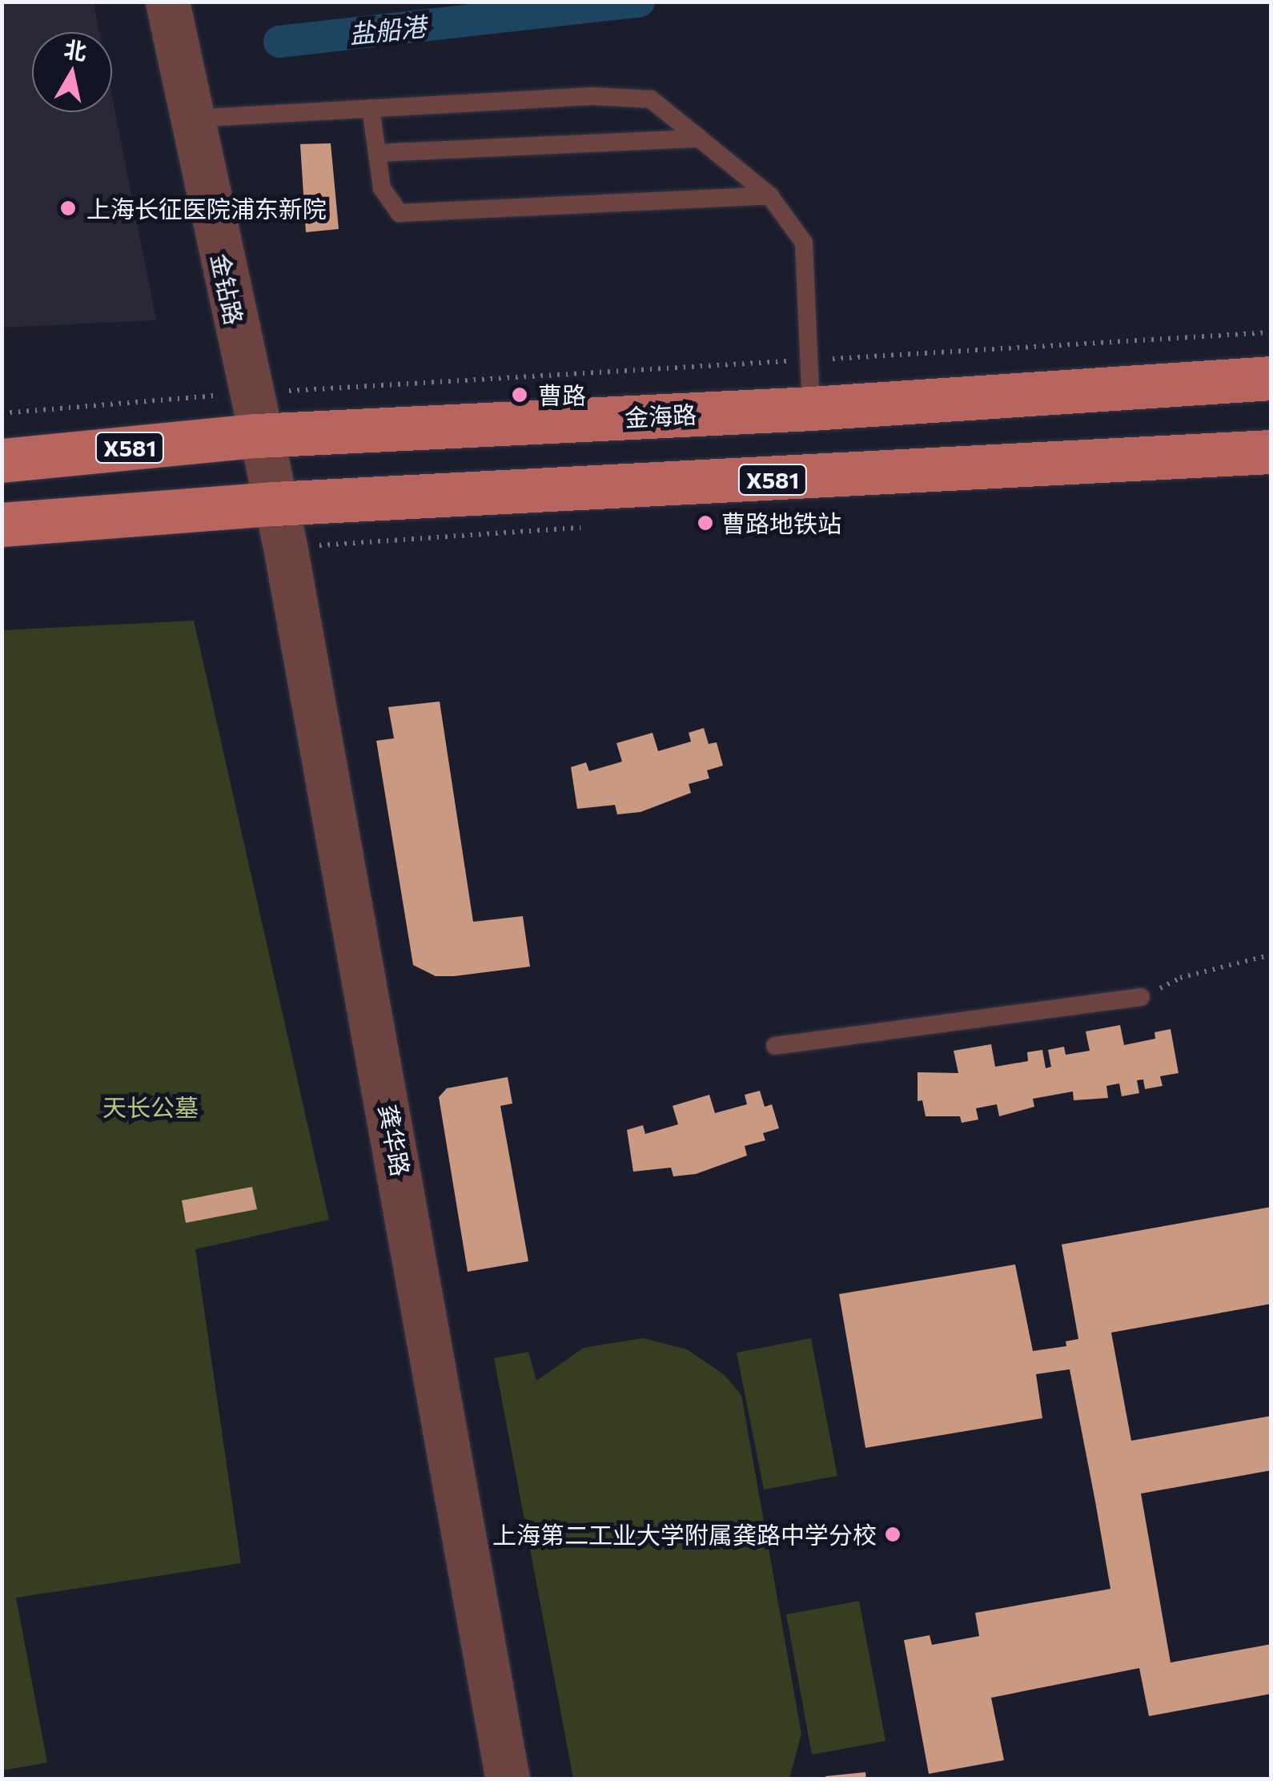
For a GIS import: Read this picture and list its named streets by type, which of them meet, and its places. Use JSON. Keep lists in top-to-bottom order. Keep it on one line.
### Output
{"streets":{"main road":["金海路","X581"],"street":["金钻路","龚华路"]},"crossings":[["金钻路","金海路"],["金钻路","龚华路"],["金海路","龚华路"],["X581","龚华路"]],"water":["盐船港"],"parks":["天长公墓"],"places":["上海长征医院浦东新院","曹路","曹路地铁站","上海第二工业大学附属龚路中学分校"],"north":"top"}
